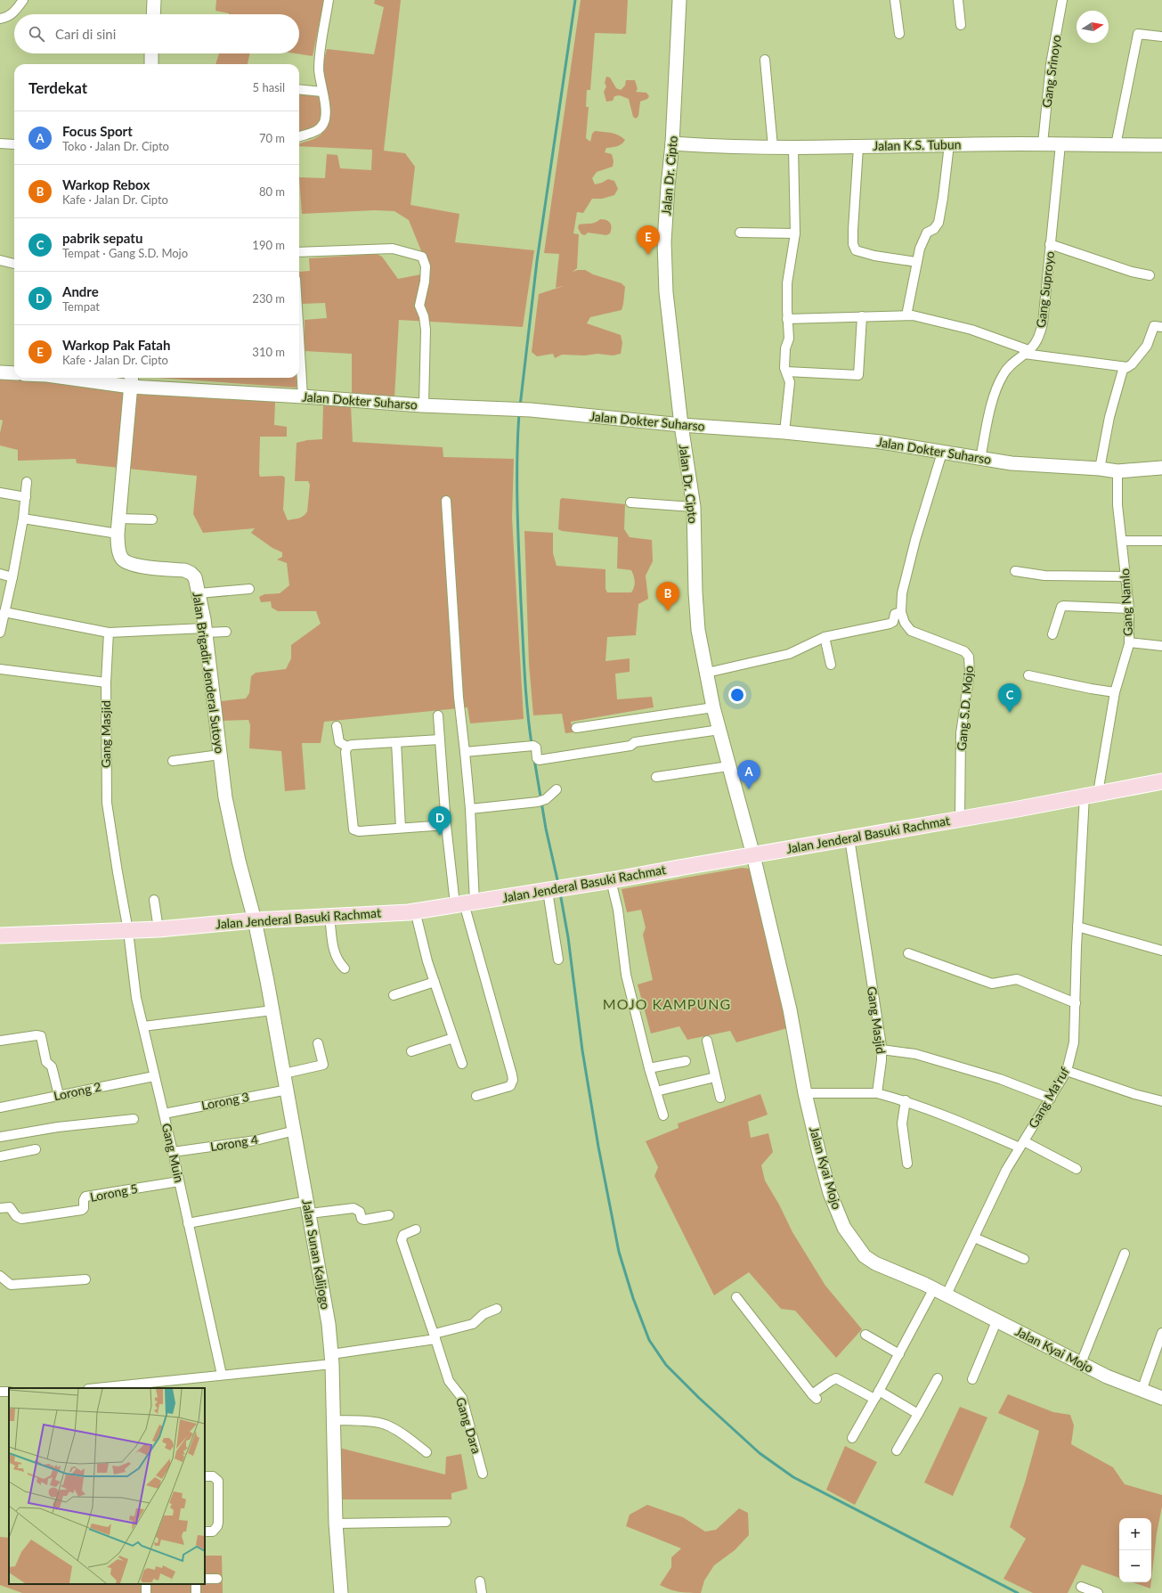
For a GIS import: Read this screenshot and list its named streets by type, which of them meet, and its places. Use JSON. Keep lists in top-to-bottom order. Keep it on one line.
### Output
{"streets":{"main road":["Jalan Jenderal Basuki Rachmat"],"street":["Gang Srinoyo","Jalan K.S. Tubun","Jalan Dr. Cipto","Gang Suproyo","Jalan Dokter Suharso","Gang Namlo","Jalan Brigadir Jenderal Sutoyo","Gang S.D. Mojo","Gang Masjid","Lorong 2","Gang Ma'ruf","Lorong 3","Lorong 4","Gang Muin","Jalan Kyai Mojo","Lorong 5","Jalan Sunan Kalijogo","Gang Dara"]},"crossings":[["Gang Srinoyo","Jalan K.S. Tubun"],["Jalan K.S. Tubun","Jalan Dr. Cipto"],["Jalan K.S. Tubun","Gang Suproyo"],["Jalan Dr. Cipto","Jalan Dokter Suharso"],["Jalan Dr. Cipto","Jalan Jenderal Basuki Rachmat"],["Jalan Dr. Cipto","Jalan Kyai Mojo"],["Gang Suproyo","Jalan Dokter Suharso"],["Jalan Dokter Suharso","Gang Namlo"],["Jalan Dokter Suharso","Jalan Brigadir Jenderal Sutoyo"],["Jalan Dokter Suharso","Gang S.D. Mojo"],["Gang Namlo","Jalan Jenderal Basuki Rachmat"],["Gang Namlo","Gang Ma'ruf"],["Jalan Brigadir Jenderal Sutoyo","Jalan Jenderal Basuki Rachmat"],["Jalan Brigadir Jenderal Sutoyo","Jalan Sunan Kalijogo"],["Gang S.D. Mojo","Jalan Jenderal Basuki Rachmat"],["Gang Masjid","Jalan Jenderal Basuki Rachmat"],["Gang Masjid","Gang Muin"],["Jalan Jenderal Basuki Rachmat","Gang Ma'ruf"],["Jalan Jenderal Basuki Rachmat","Gang Muin"],["Jalan Jenderal Basuki Rachmat","Jalan Kyai Mojo"],["Jalan Jenderal Basuki Rachmat","Jalan Sunan Kalijogo"],["Lorong 2","Gang Muin"],["Gang Ma'ruf","Jalan Kyai Mojo"],["Lorong 3","Gang Muin"],["Lorong 3","Jalan Sunan Kalijogo"],["Lorong 4","Gang Muin"],["Lorong 4","Jalan Sunan Kalijogo"],["Gang Muin","Lorong 5"]],"districts":["MOJO KAMPUNG"],"north":"right","page":{"search":"Cari di sini","heading":["Terdekat","5 hasil"],"list":[{"mark":"A","name":"Focus Sport","note":"Toko · Jalan Dr. Cipto","value":"70 m"},{"mark":"B","name":"Warkop Rebox","note":"Kafe · Jalan Dr. Cipto","value":"80 m"},{"mark":"C","name":"pabrik sepatu","note":"Tempat · Gang S.D. Mojo","value":"190 m"},{"mark":"D","name":"Andre","note":"Tempat","value":"230 m"},{"mark":"E","name":"Warkop Pak Fatah","note":"Kafe · Jalan Dr. Cipto","value":"310 m"}],"pins":["E","B","C","A","D"],"map_buttons":["+","−"]}}
